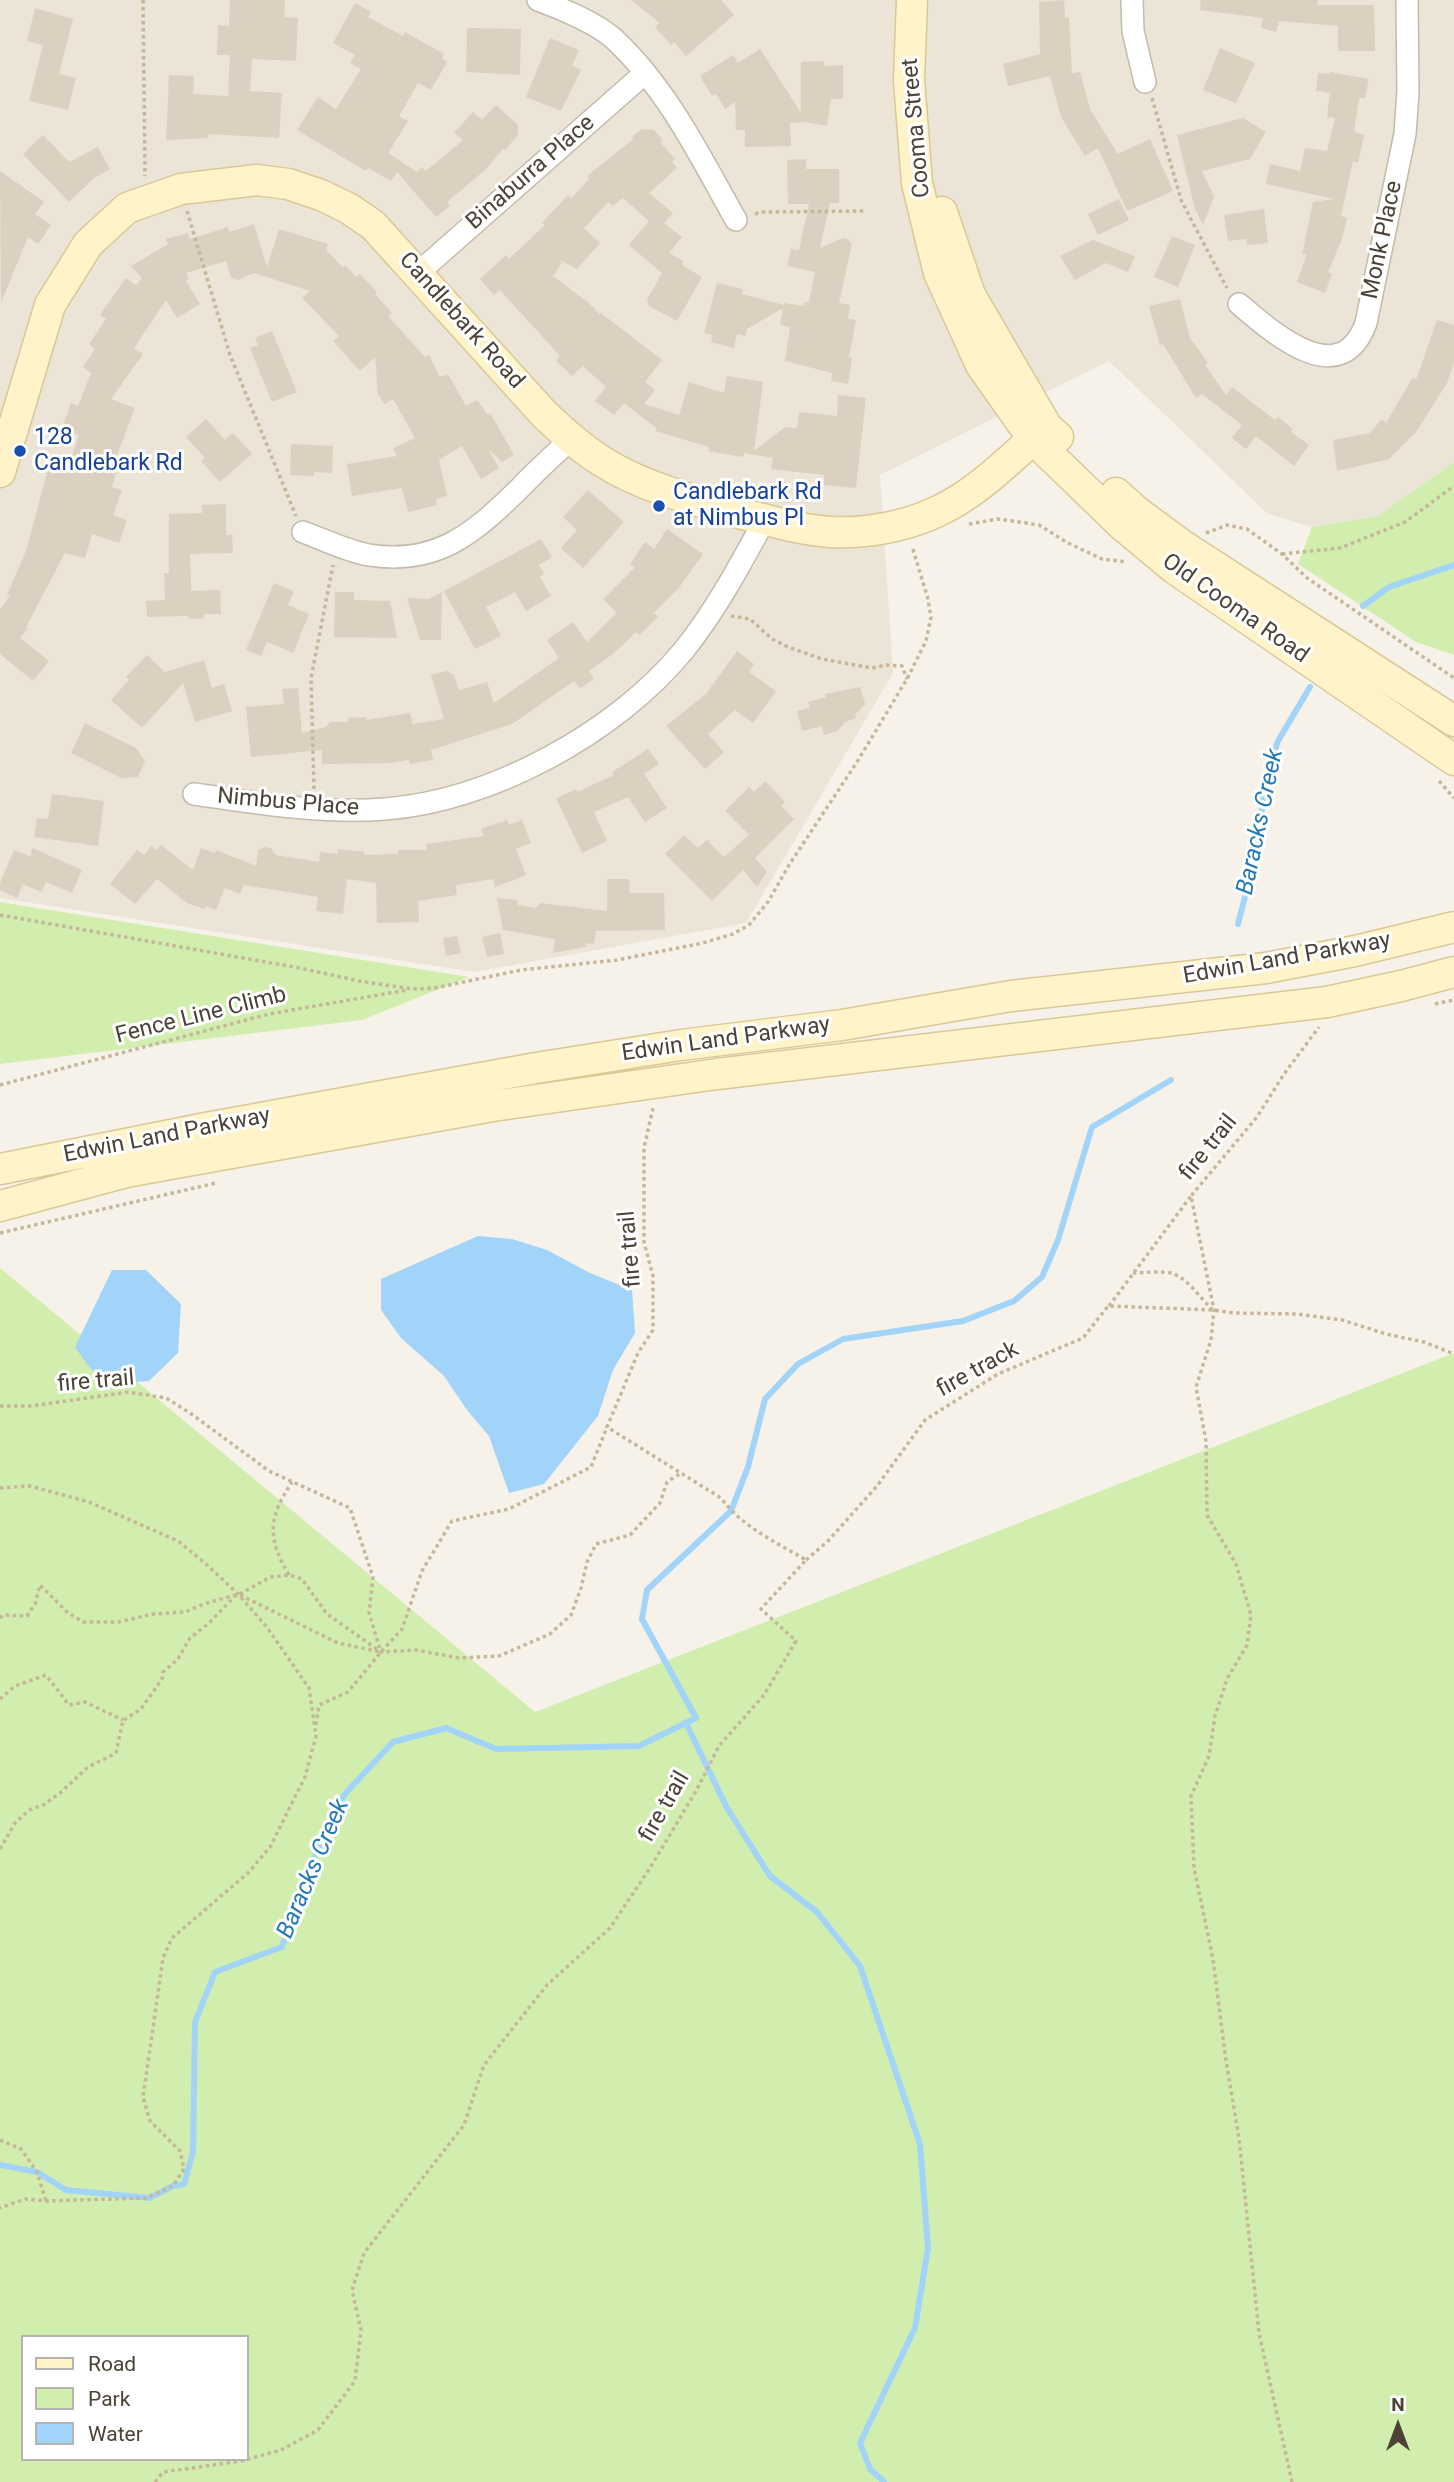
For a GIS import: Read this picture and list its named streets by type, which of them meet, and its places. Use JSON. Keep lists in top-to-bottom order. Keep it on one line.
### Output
{"streets":{"main road":["Cooma Street","Candlebark Road","Old Cooma Road","Edwin Land Parkway"],"street":["Binaburra Place","Monk Place","Nimbus Place"],"path":["Fence Line Climb","fire trail","fire track"]},"crossings":[["Cooma Street","Candlebark Road"],["Cooma Street","Old Cooma Road"],["Binaburra Place","Candlebark Road"],["Candlebark Road","Old Cooma Road"],["Candlebark Road","Nimbus Place"],["fire trail","fire track"]],"water":["Baracks Creek"],"places":["128 Candlebark Rd","Candlebark Rd at Nimbus Pl"],"legend":["Road","Park","Water"],"north":"top"}
